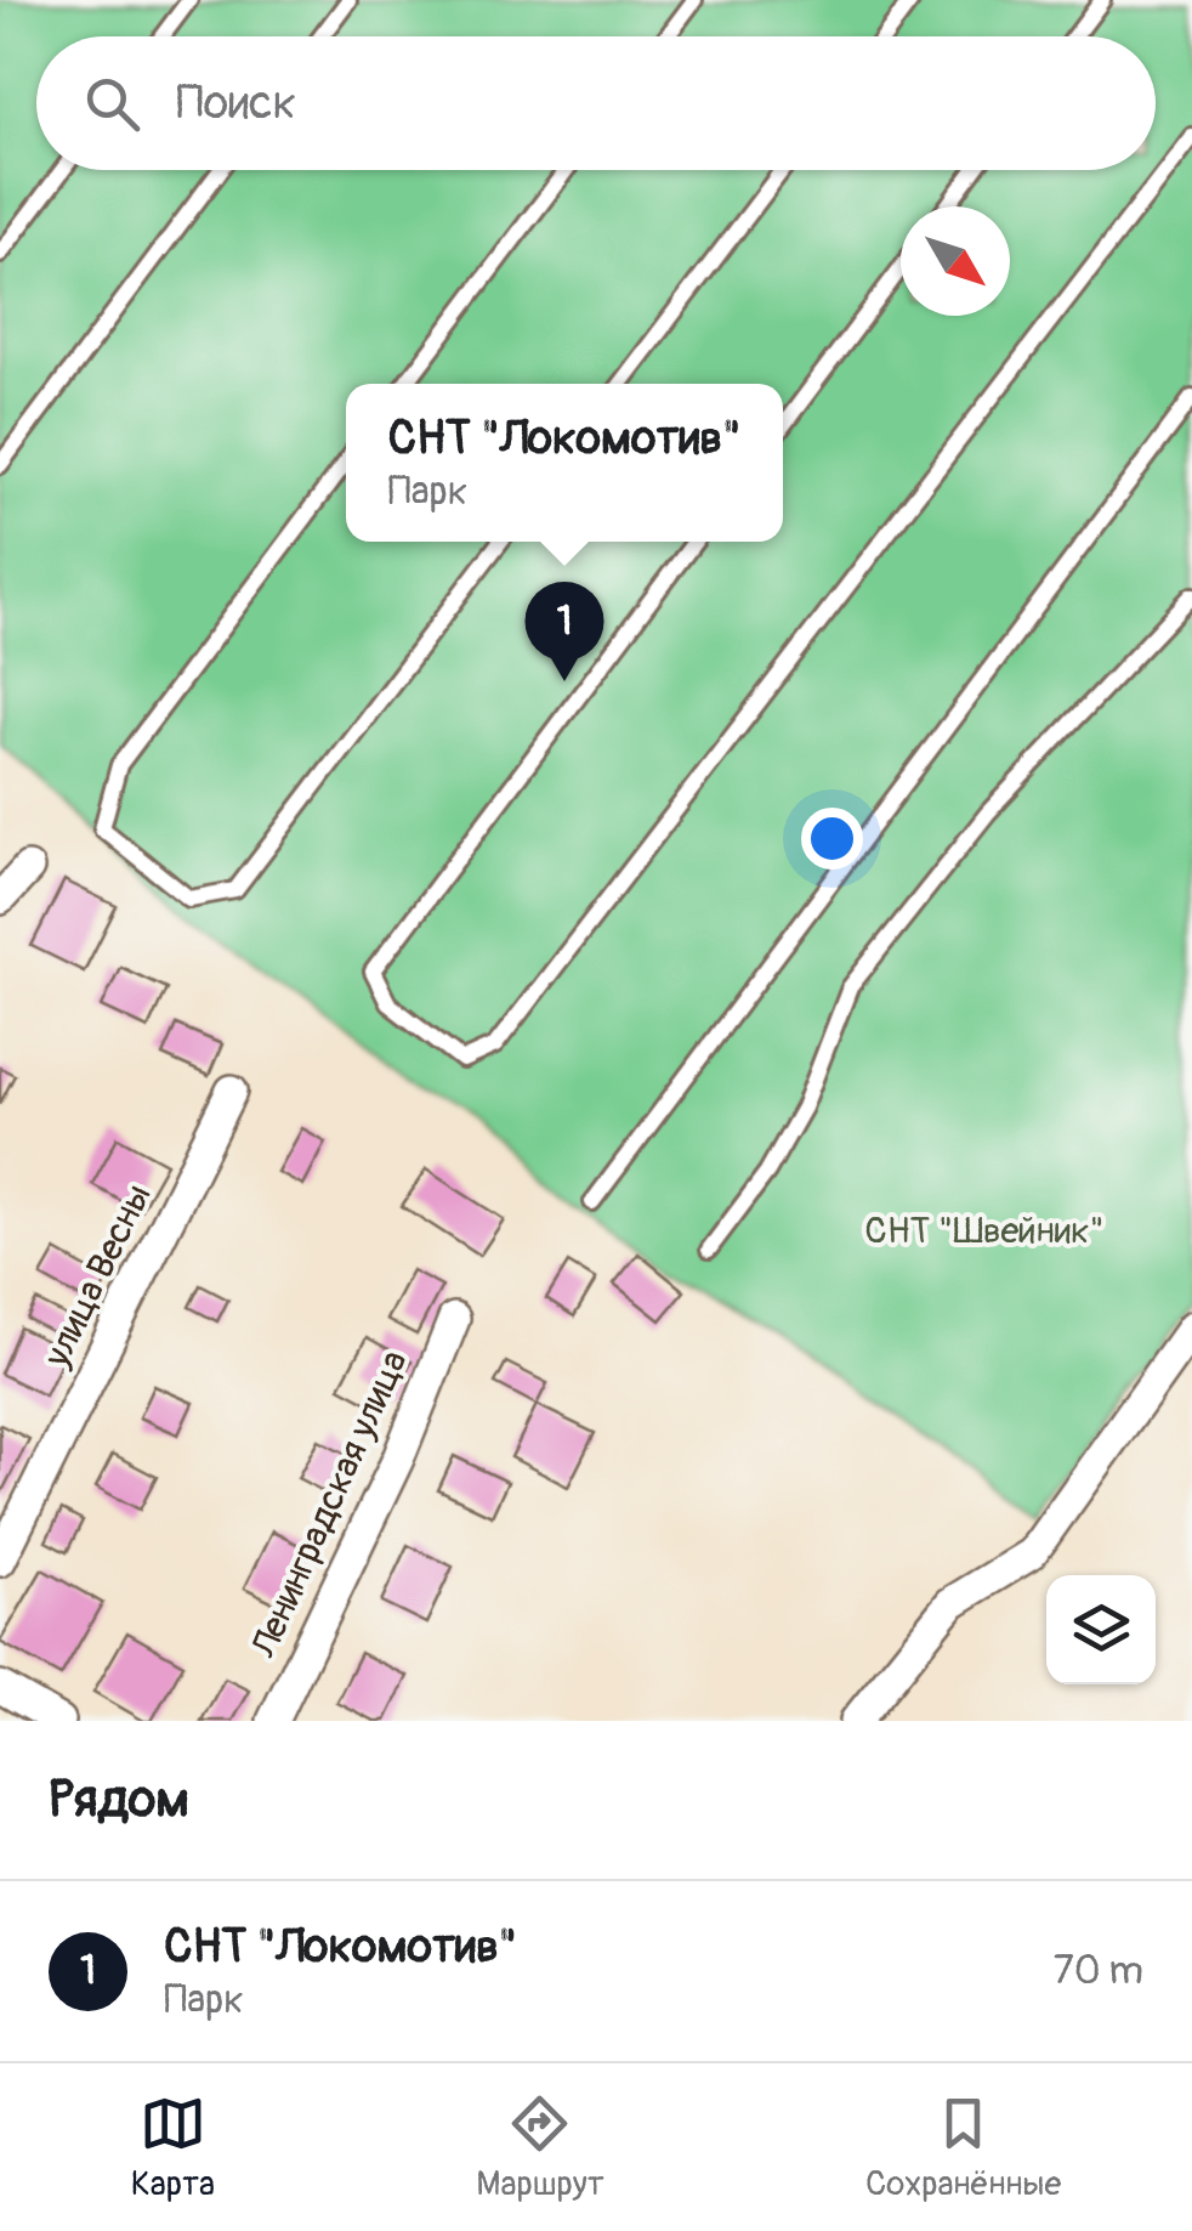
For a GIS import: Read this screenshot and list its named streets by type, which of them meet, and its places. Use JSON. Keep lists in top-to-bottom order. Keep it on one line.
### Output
{"streets":{"street":["улица Весны","Ленинградская улица"]},"parks":["СНТ \"Швейник\""],"north":"bottom right","page":{"search":"Поиск","popup":["СНТ \"Локомотив\"","Парк"],"pins":"1","heading":"Рядом","list":[{"mark":"1","name":"СНТ \"Локомотив\"","note":"Парк","value":"70 m"}],"nav":["Карта","Маршрут","Сохранённые"]}}
